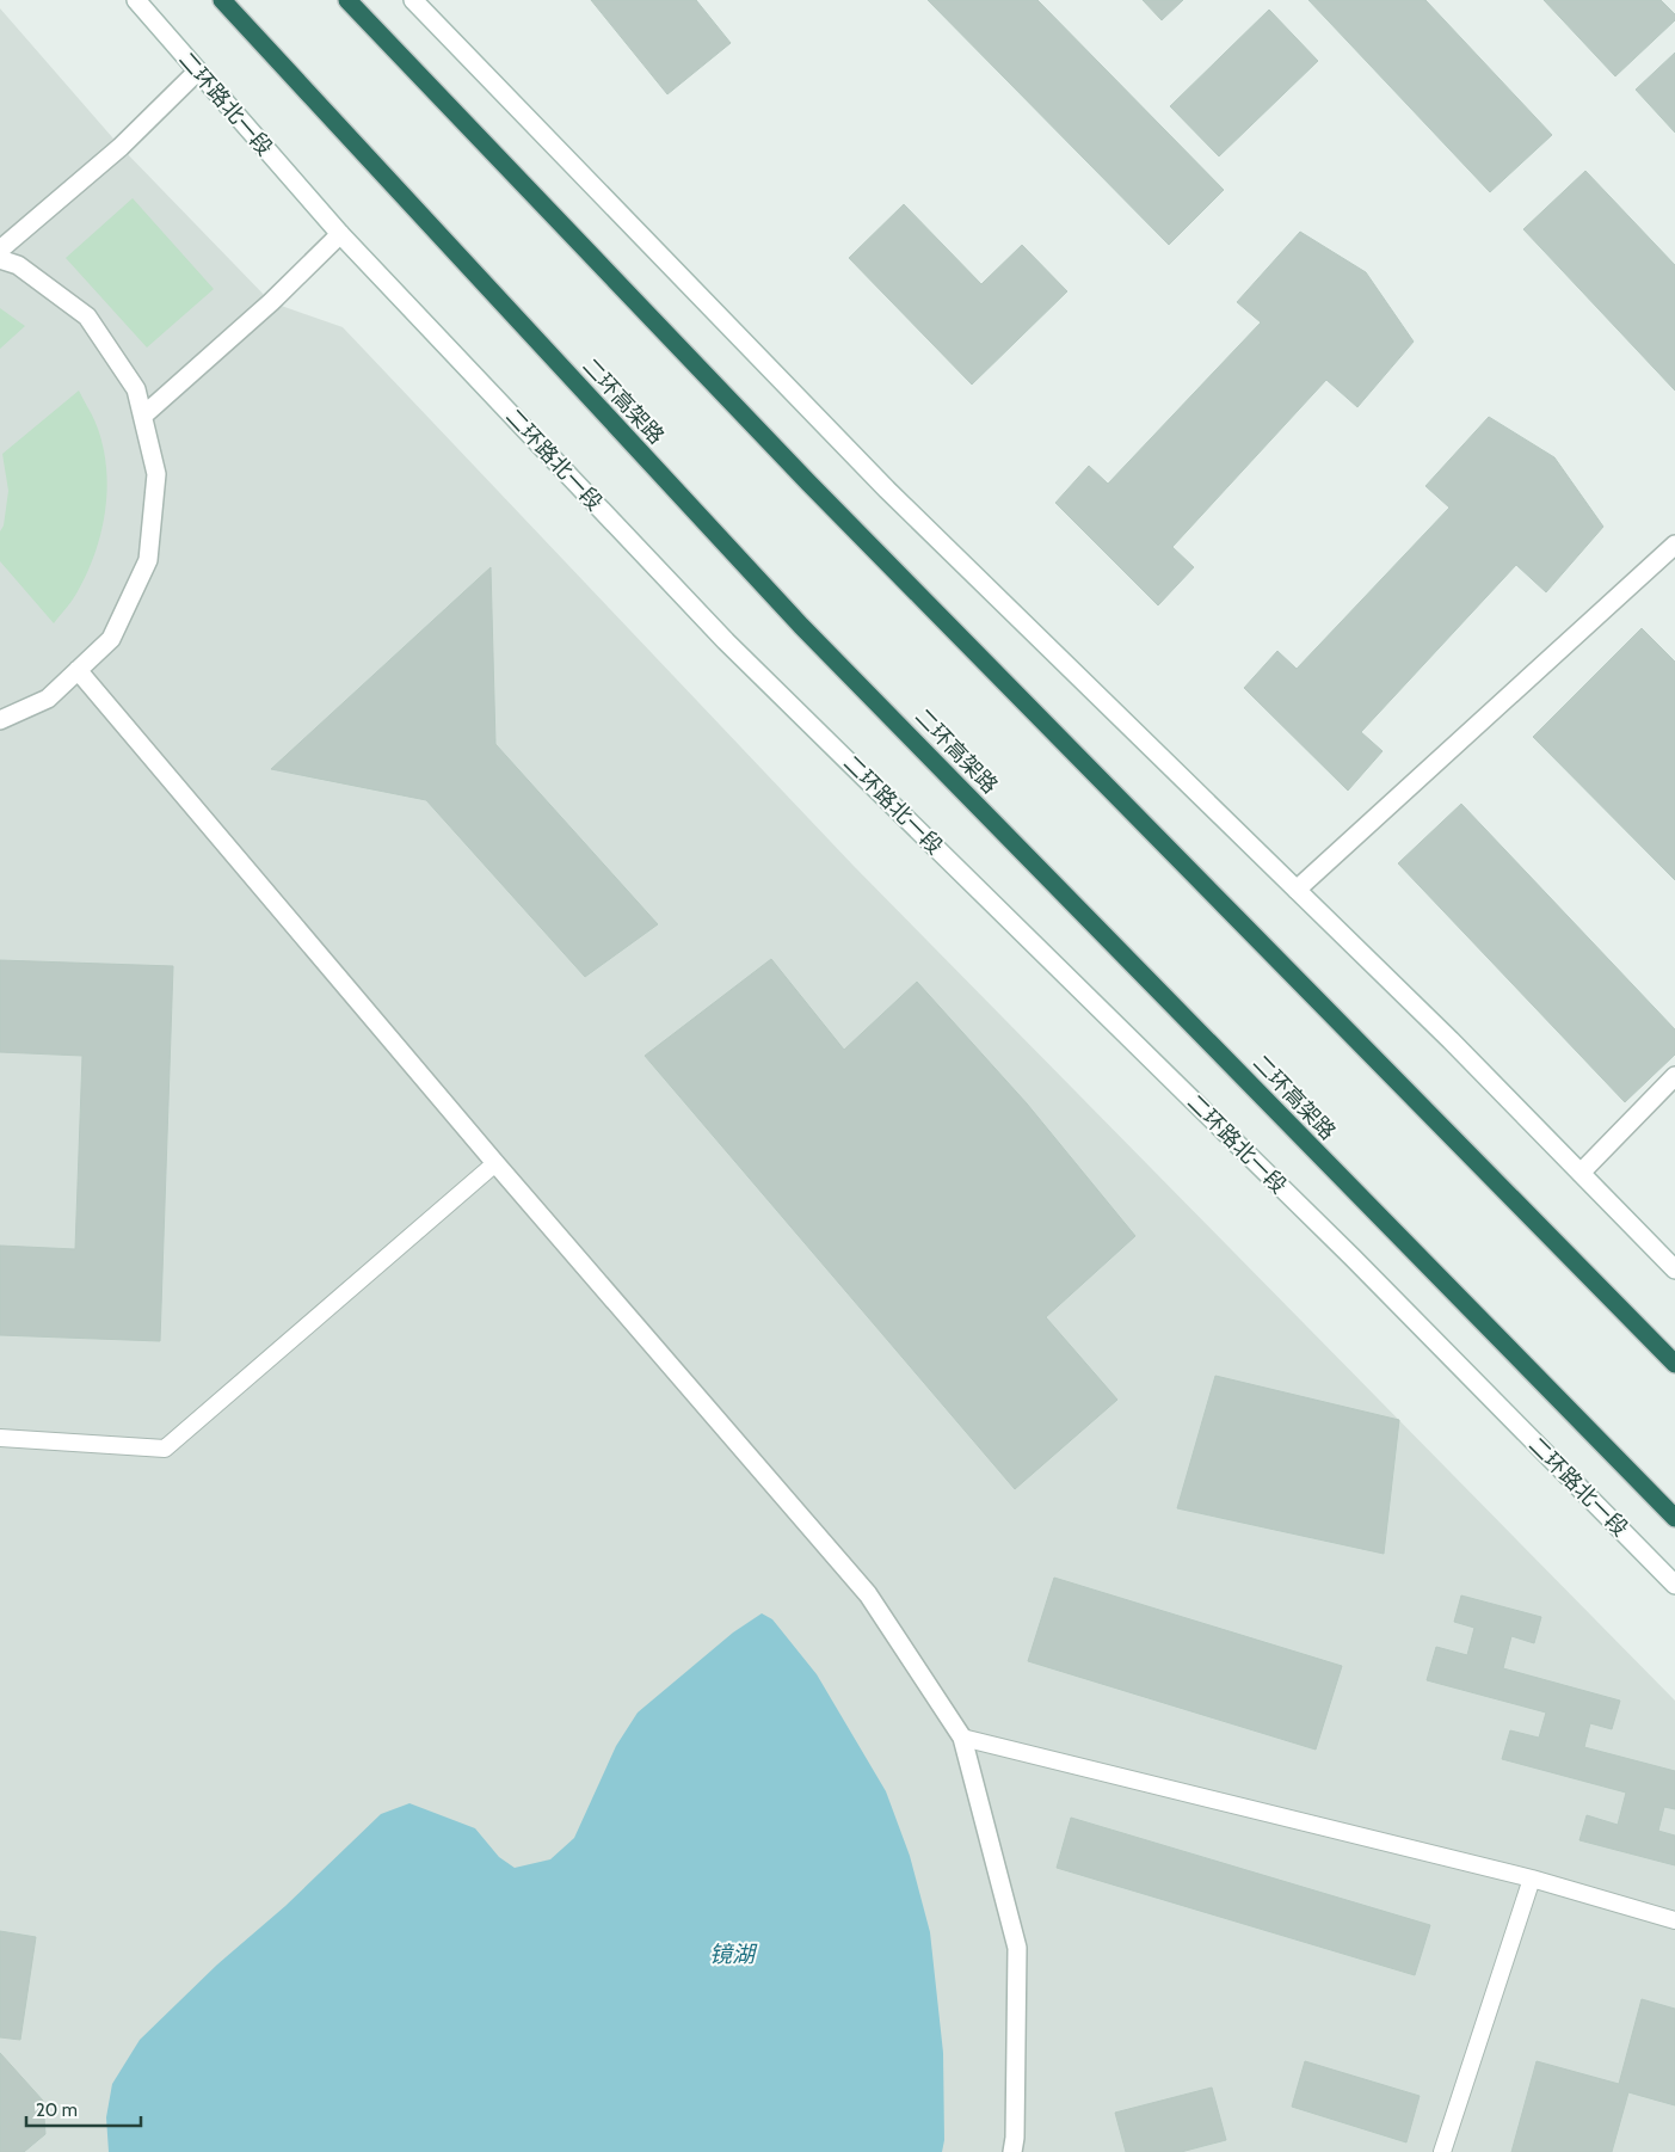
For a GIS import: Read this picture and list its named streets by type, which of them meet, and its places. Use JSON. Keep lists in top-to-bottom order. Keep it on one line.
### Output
{"streets":{"highway":["二环高架路"],"main road":["二环路北一段"]},"water":["镜湖"],"scale_bar":"20 m"}
